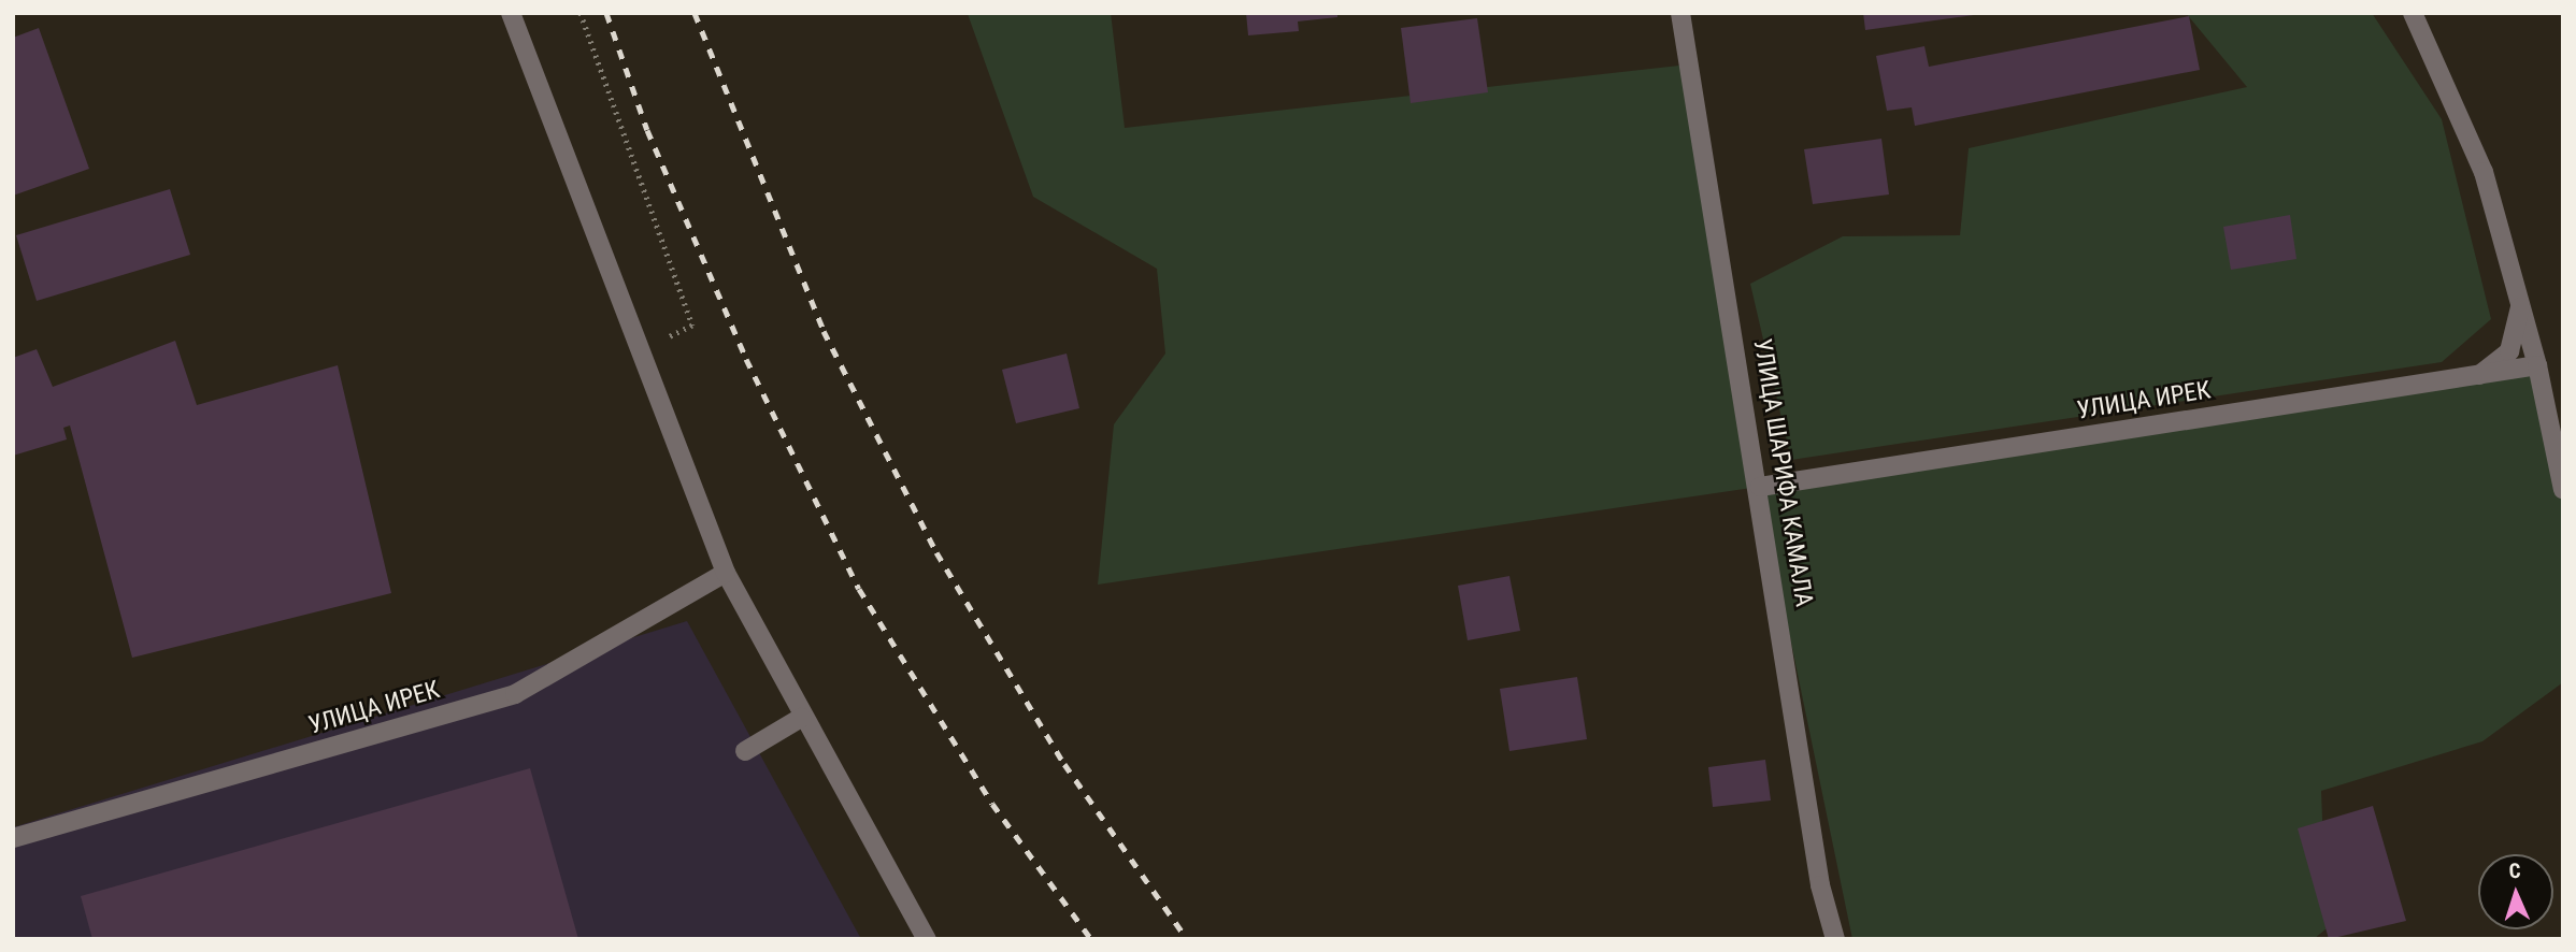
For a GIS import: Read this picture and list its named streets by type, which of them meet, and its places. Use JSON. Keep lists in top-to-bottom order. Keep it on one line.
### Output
{"streets":{"street":["УЛИЦА ИРЕК","УЛИЦА ШАРИФА КАМАЛА"]},"crossings":[["УЛИЦА ИРЕК","УЛИЦА ШАРИФА КАМАЛА"]],"north":"top"}
